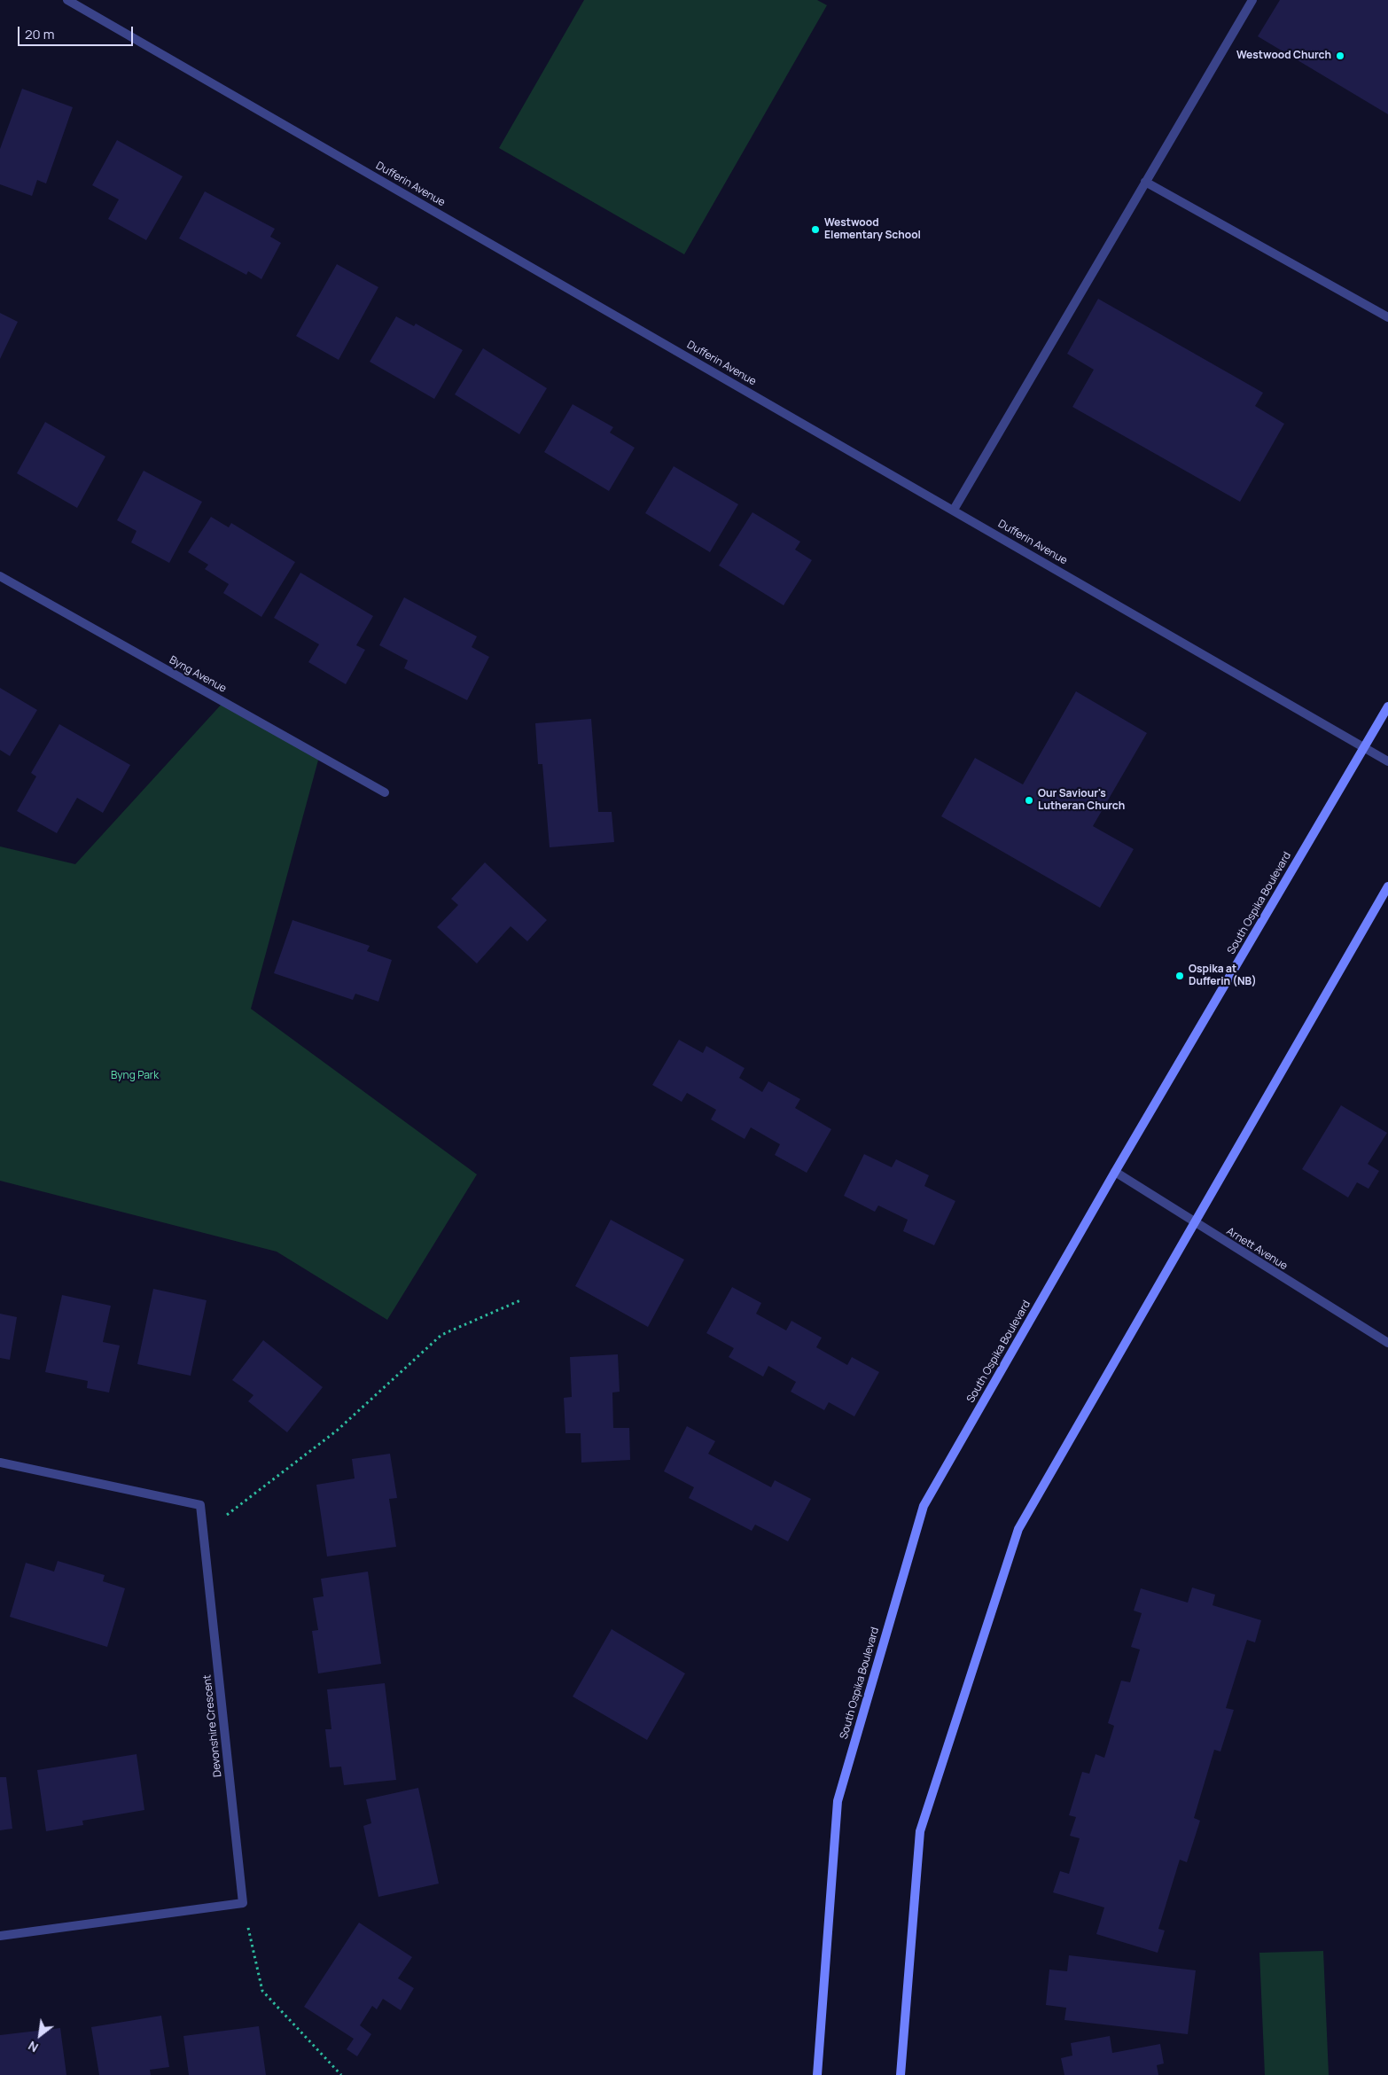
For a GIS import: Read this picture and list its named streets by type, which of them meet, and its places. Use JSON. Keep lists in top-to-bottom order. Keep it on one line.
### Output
{"streets":{"main road":["South Ospika Boulevard"],"street":["Dufferin Avenue","Byng Avenue","Arnett Avenue","Devonshire Crescent"]},"crossings":[["Dufferin Avenue","South Ospika Boulevard"],["South Ospika Boulevard","Arnett Avenue"]],"parks":["Byng Park"],"places":["Westwood Church","Westwood Elementary School","Our Saviour's Lutheran Church","Ospika at Dufferin (NB)"],"scale_bar":"20 m","north":"bottom left"}
